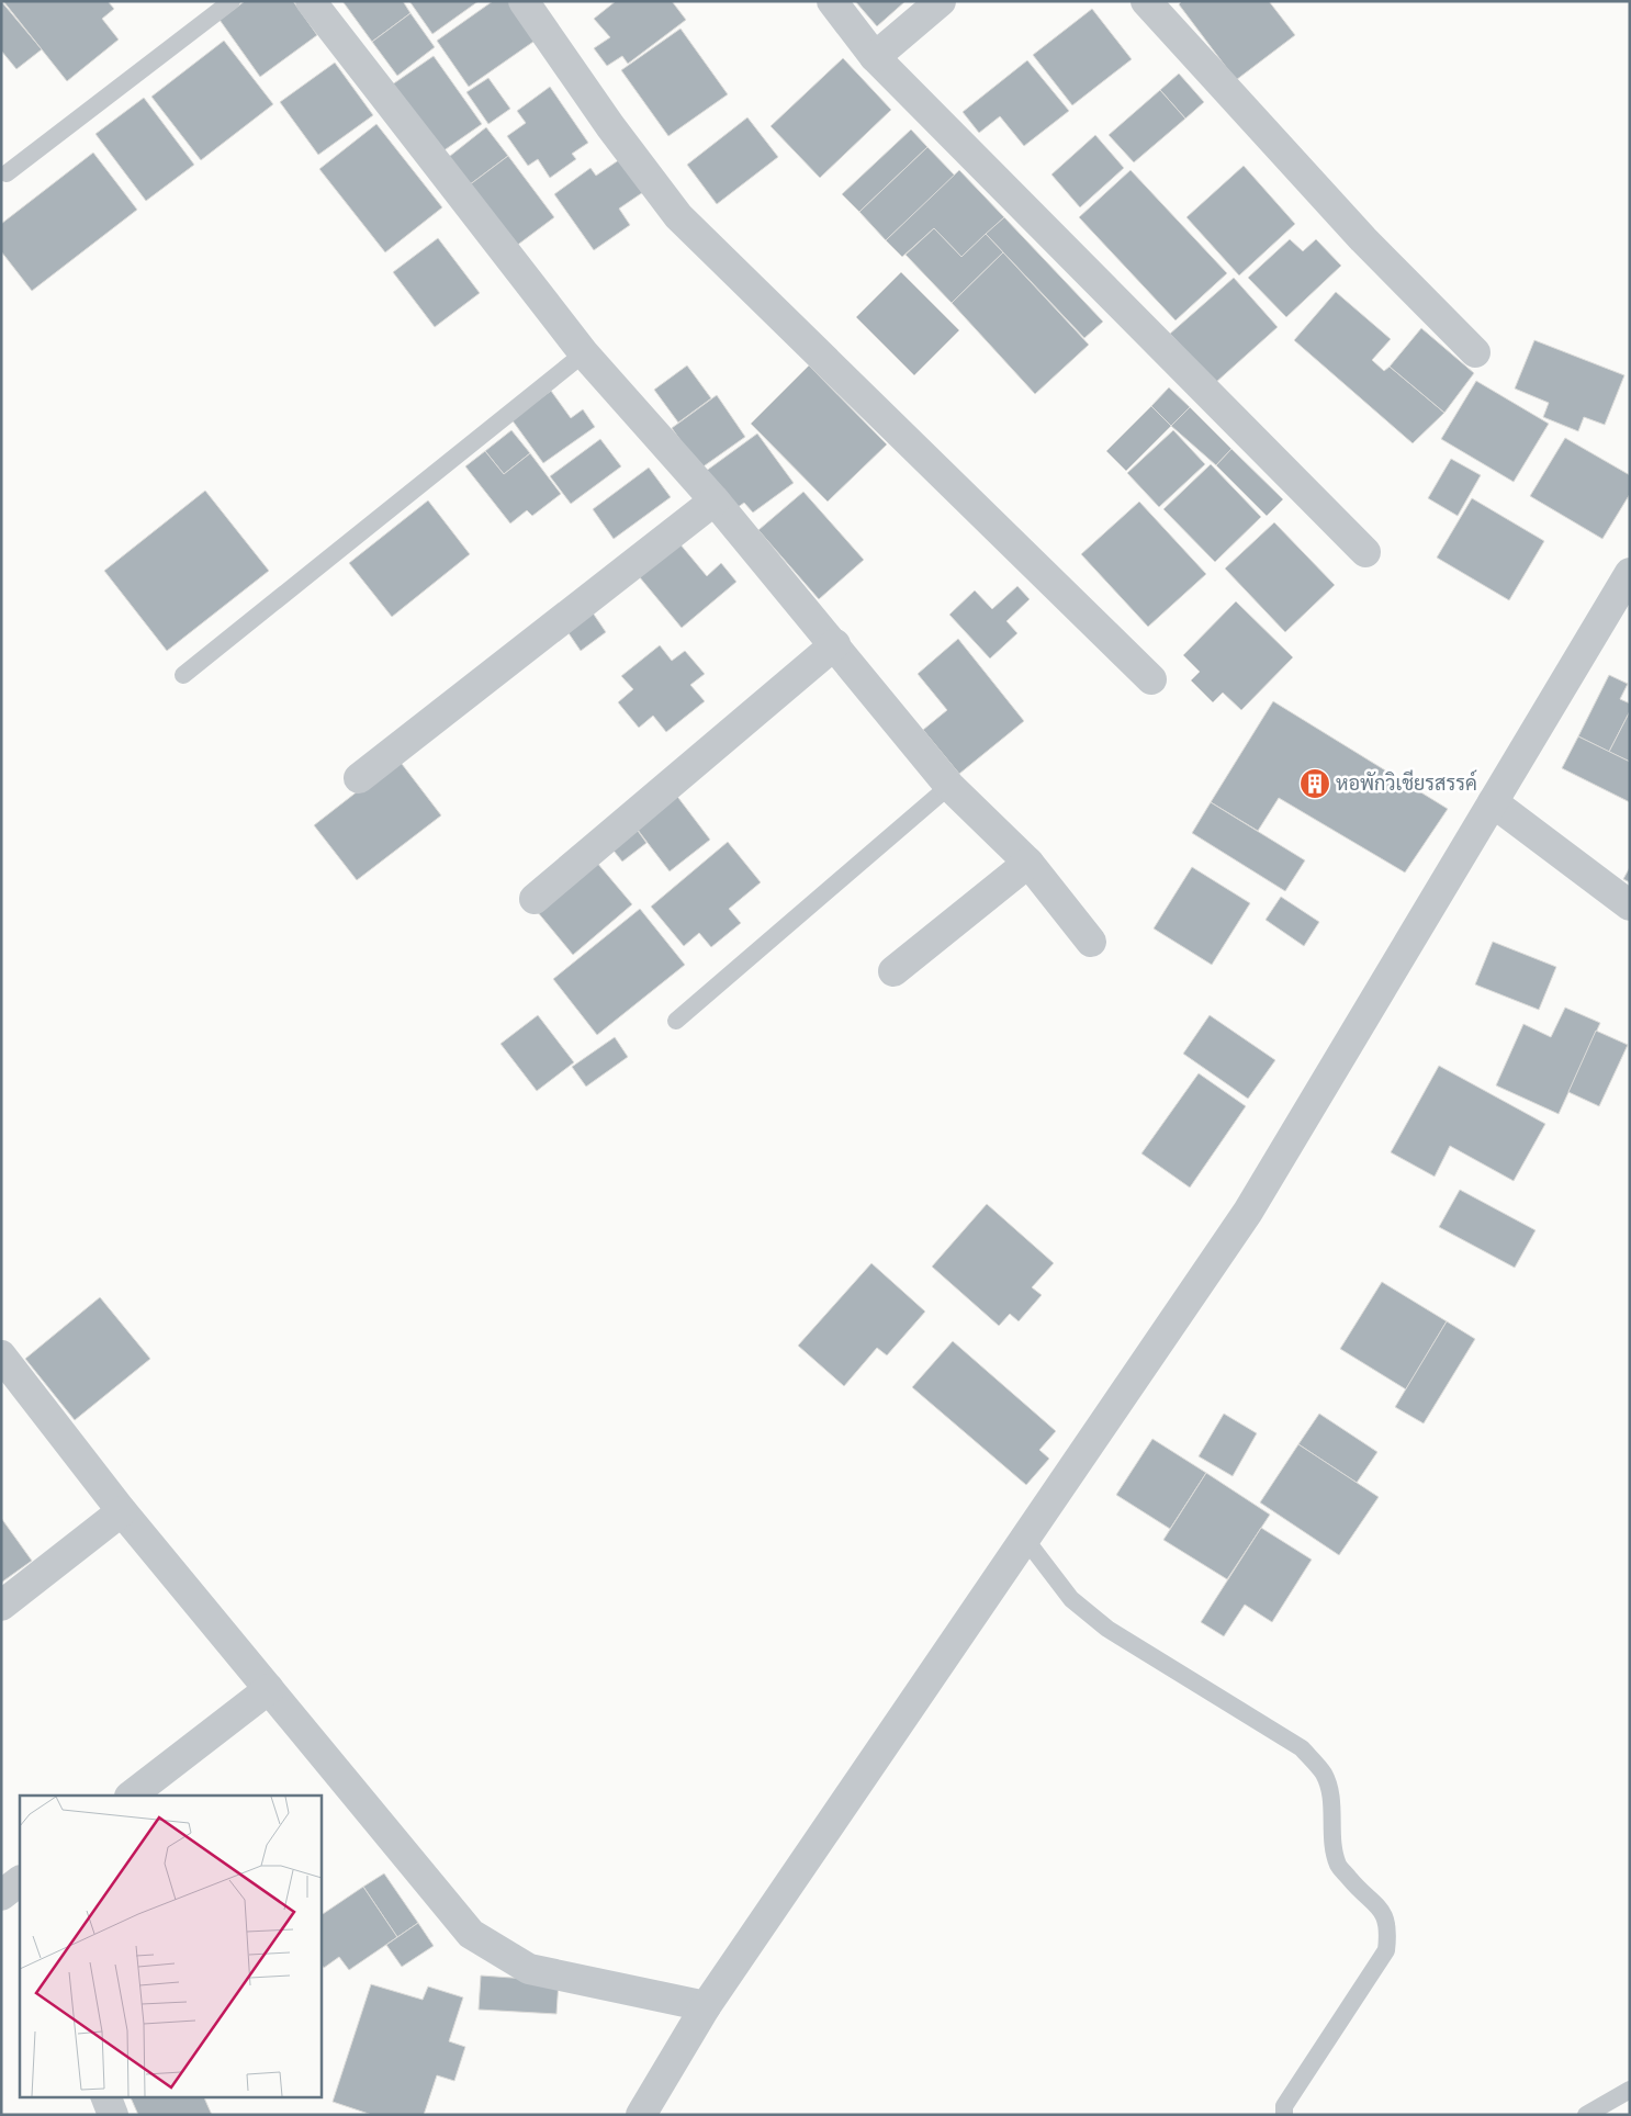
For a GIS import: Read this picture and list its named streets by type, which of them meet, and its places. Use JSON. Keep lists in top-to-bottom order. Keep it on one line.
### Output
{"places":{"building":["หอพักวิเชียรสรรค์"]}}
